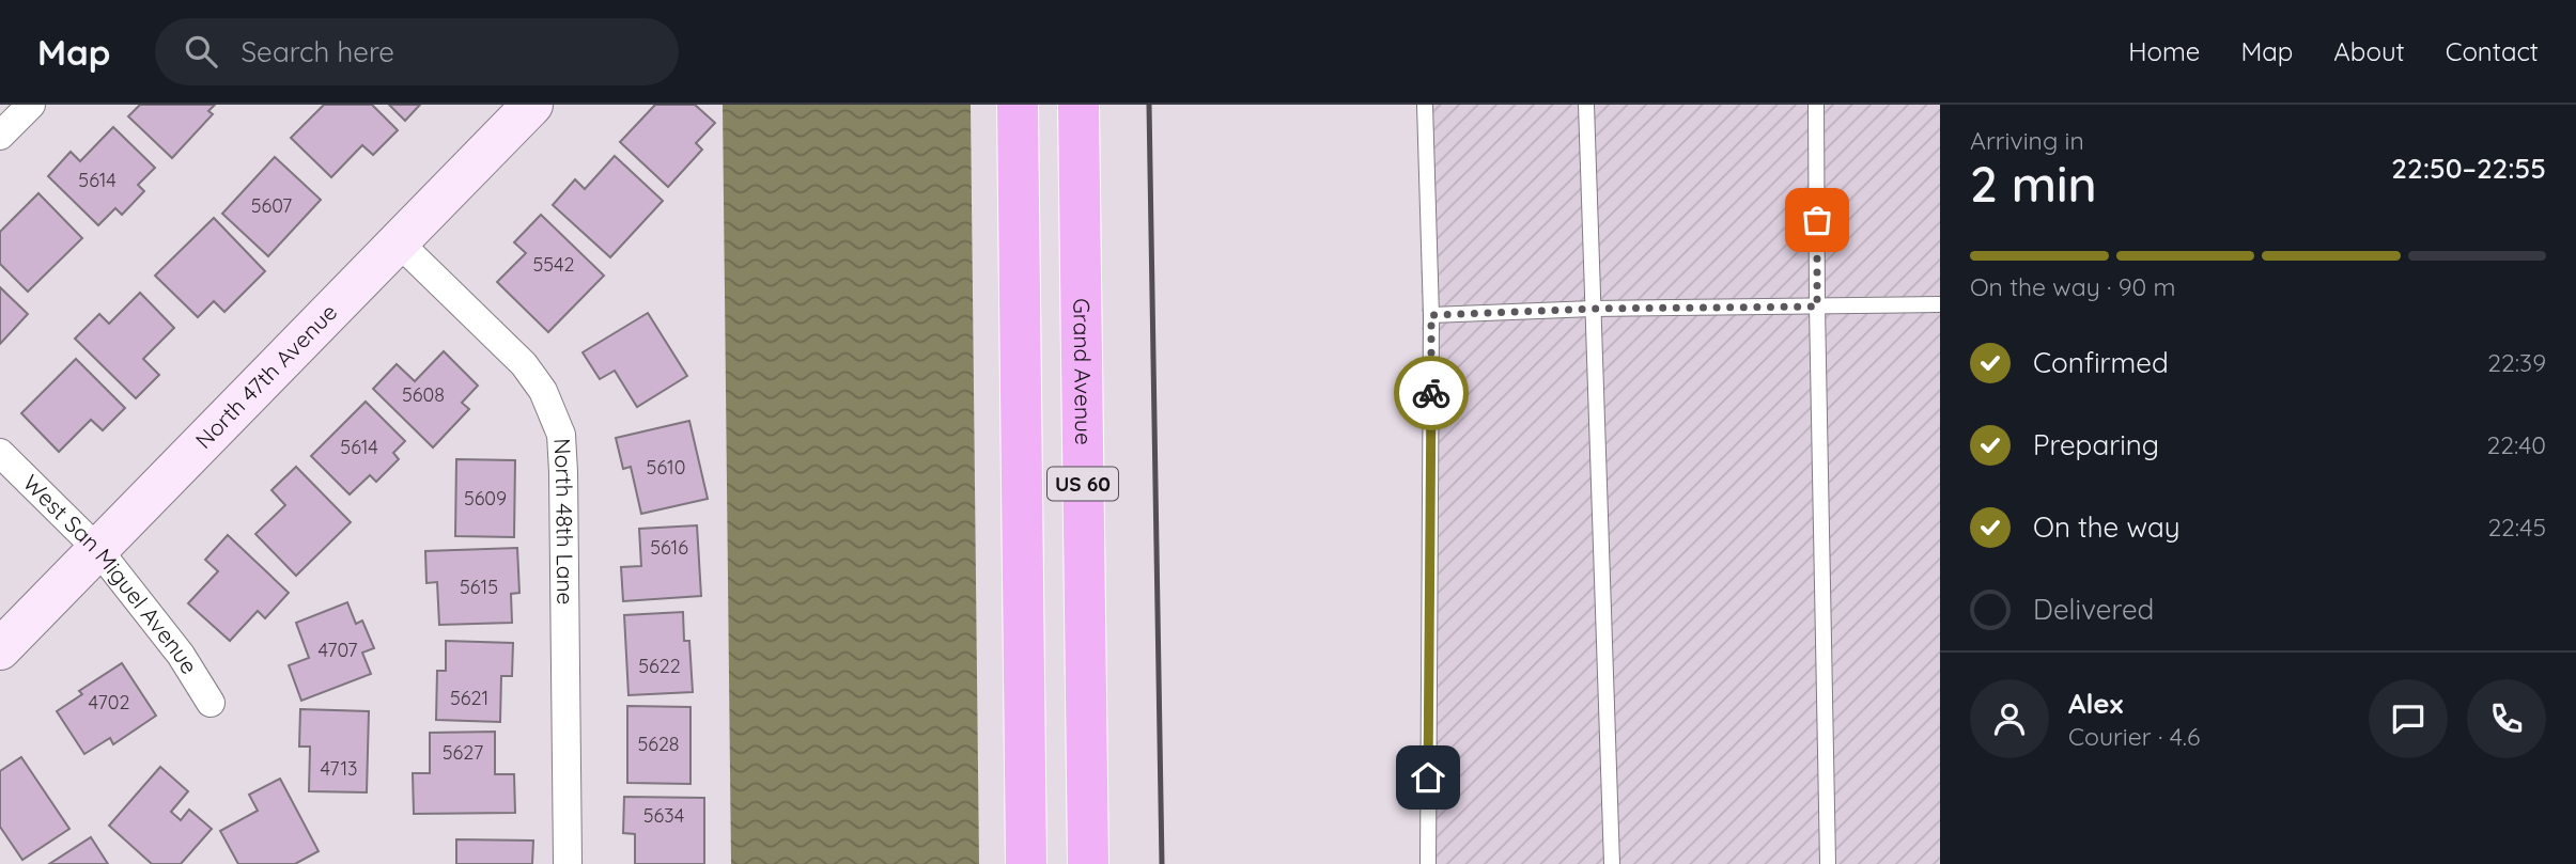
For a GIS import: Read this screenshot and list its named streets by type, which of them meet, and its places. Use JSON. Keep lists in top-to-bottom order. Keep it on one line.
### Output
{"streets":{"highway":["Grand Avenue","US 60"],"street":["North 47th Avenue","North 48th Lane","West San Miguel Avenue"]},"crossings":[["North 47th Avenue","North 48th Lane"],["North 47th Avenue","West San Miguel Avenue"]],"house_numbers":["5614","5607","5542","5608","5614","5610","5609","5616","5615","4707","5622","5621","4702","5628","5627","4713","5634"],"page":{"header":"Map","search":"Search here","nav":["Home","Map","About","Contact"],"heading":["2 min","Arriving in","22:50–22:55"],"panel":["Alex","Courier · 4.6"],"bar":"On the way · 90 m","list":[["Confirmed","22:39"],["Preparing","22:40"],["On the way","22:45"],"Delivered"]}}
